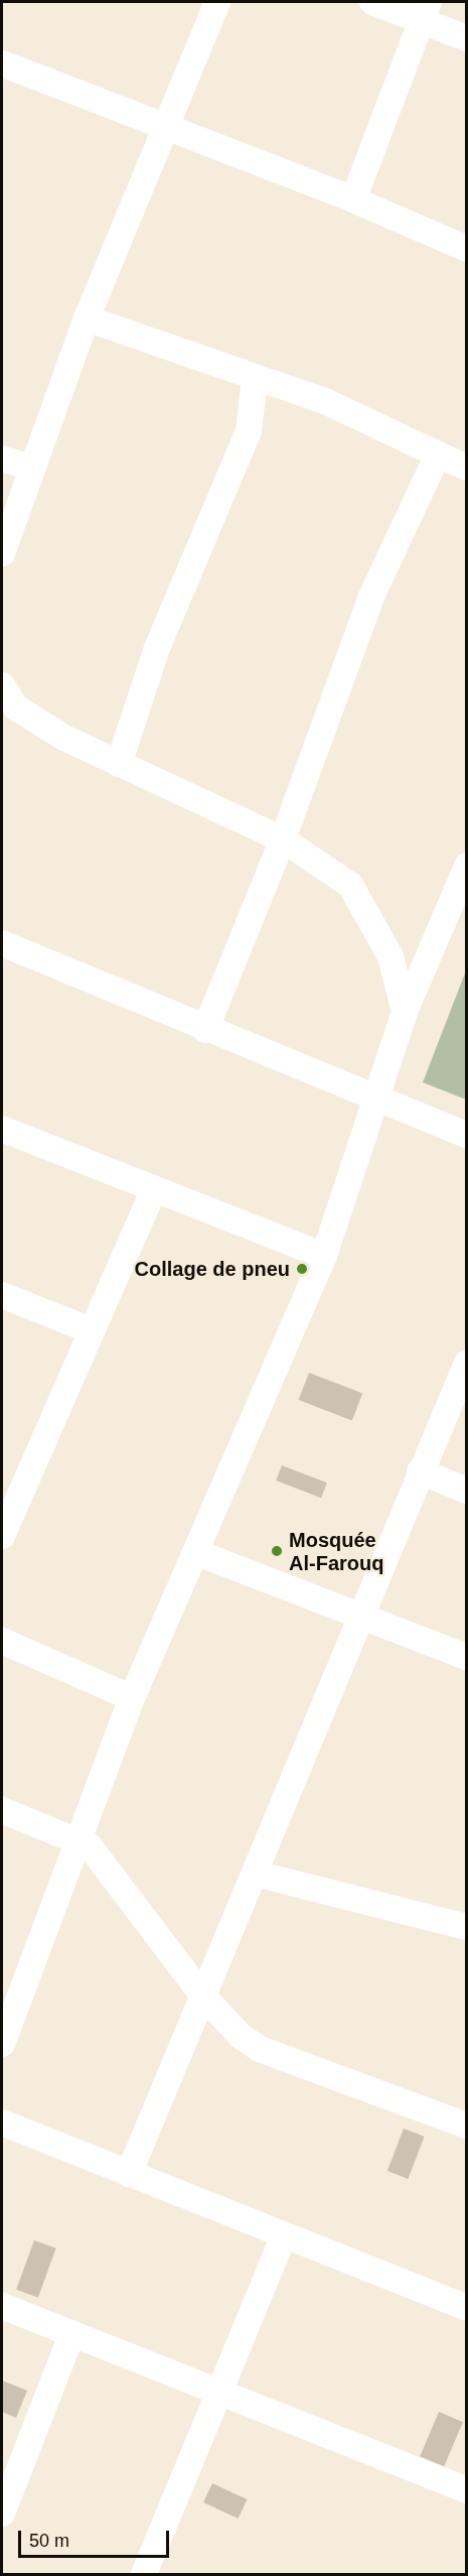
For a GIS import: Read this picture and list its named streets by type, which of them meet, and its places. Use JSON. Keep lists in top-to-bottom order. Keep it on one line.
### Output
{"places":["Collage de pneu","Mosquée Al-Farouq"],"scale_bar":"50 m"}
